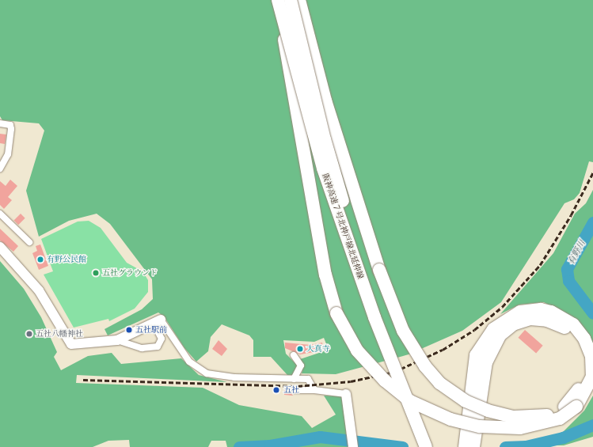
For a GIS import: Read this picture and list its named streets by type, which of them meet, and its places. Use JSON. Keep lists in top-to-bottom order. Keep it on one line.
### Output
{"streets":{"highway":["阪神高速７号北神戸線北延伸線"]},"water":["有野川"],"places":["有野公民館","五社グラウンド","五社駅前","五社八幡神社","大真寺","五社"]}
